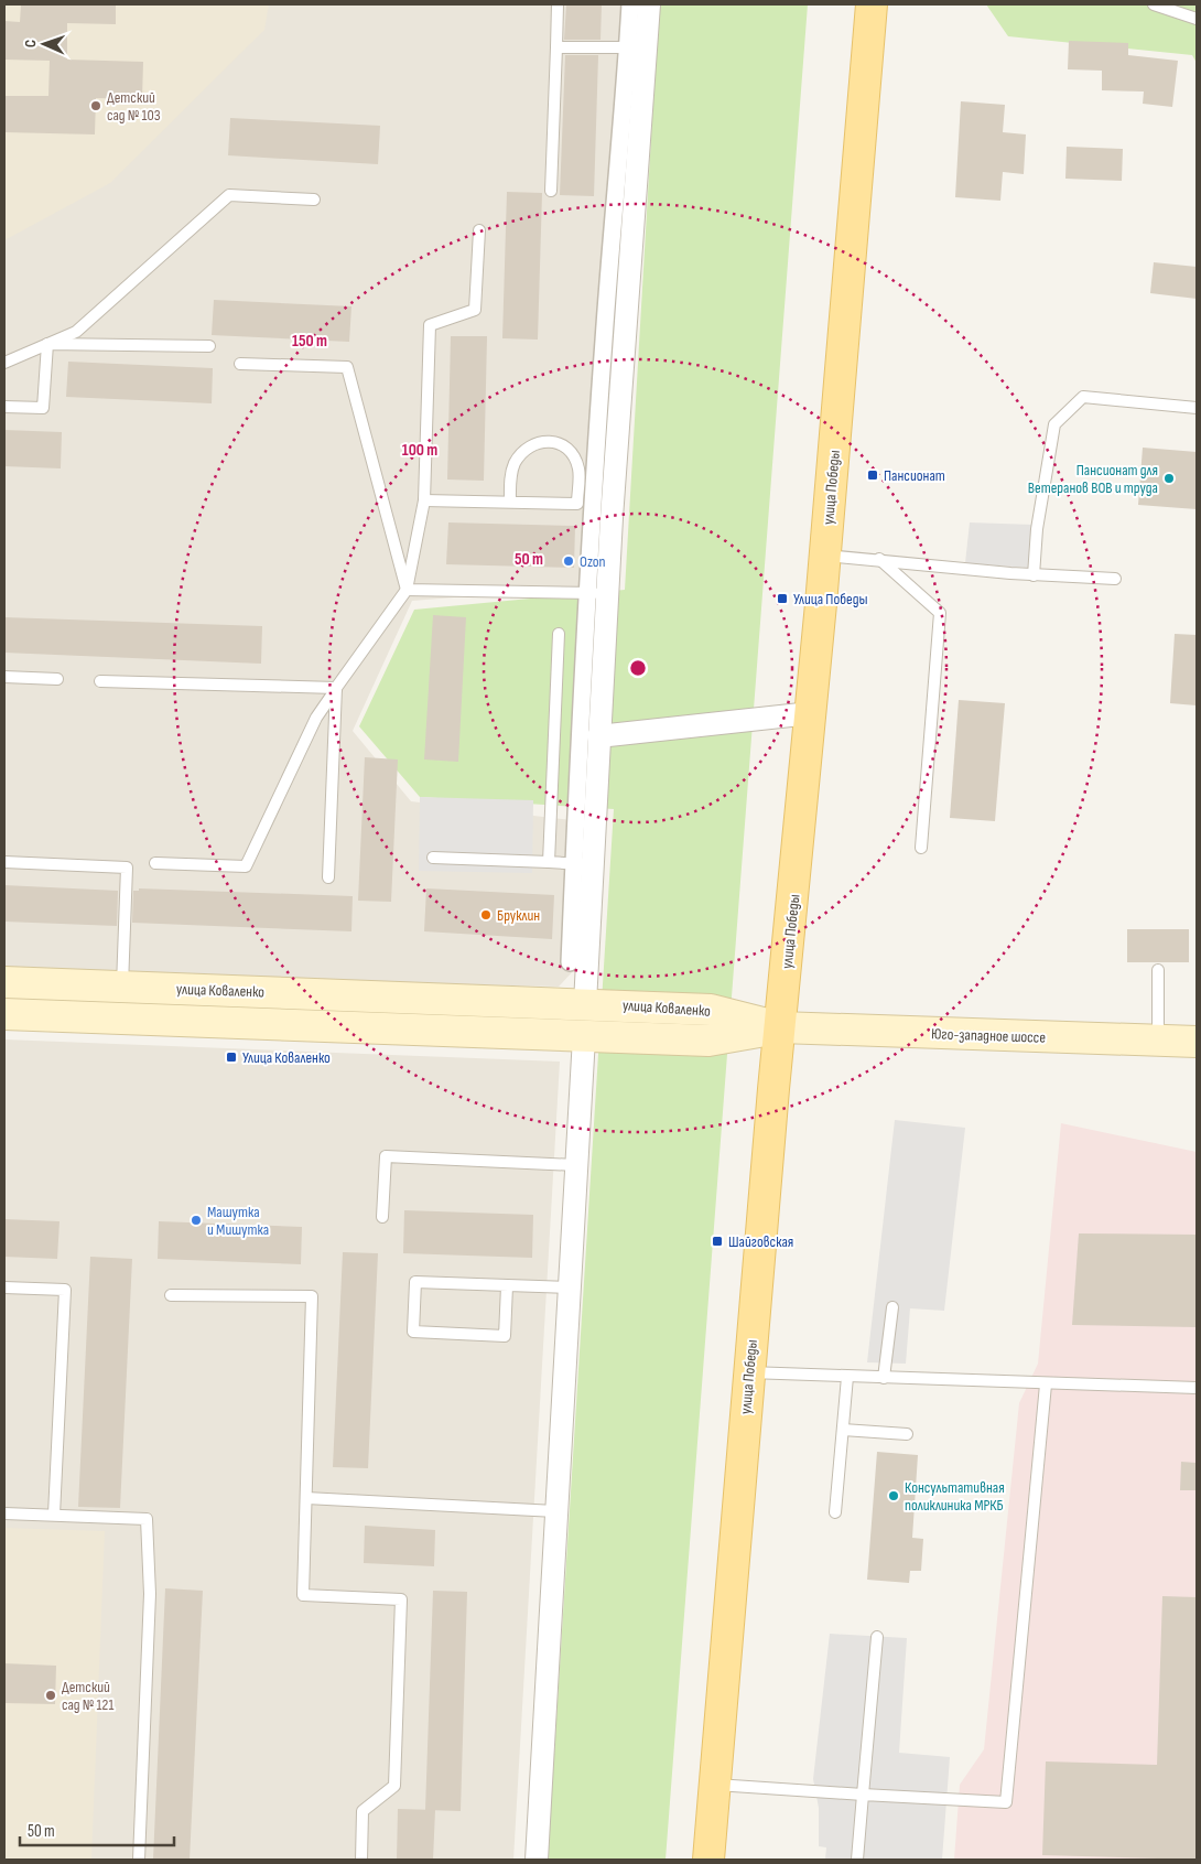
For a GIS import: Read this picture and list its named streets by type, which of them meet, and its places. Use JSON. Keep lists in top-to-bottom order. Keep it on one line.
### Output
{"streets":{"main road":["улица Победы","улица Коваленко","Юго-западное шоссе"]},"crossings":[["улица Победы","улица Коваленко"],["улица Победы","Юго-западное шоссе"],["улица Коваленко","Юго-западное шоссе"]],"places":{"other":["Детский сад № 103","Пансионат для Ветеранов ВОВ и труда","Ozon","Бруклин","Машутка и Мишутка","Консультативная поликлиника МРКБ","Детский сад № 121"],"transit":["Пансионат","Улица Победы","Улица Коваленко","Шайговская"]},"scale_bar":"50 m","north":"left","rings":["150 m","100 m","50 m"]}
